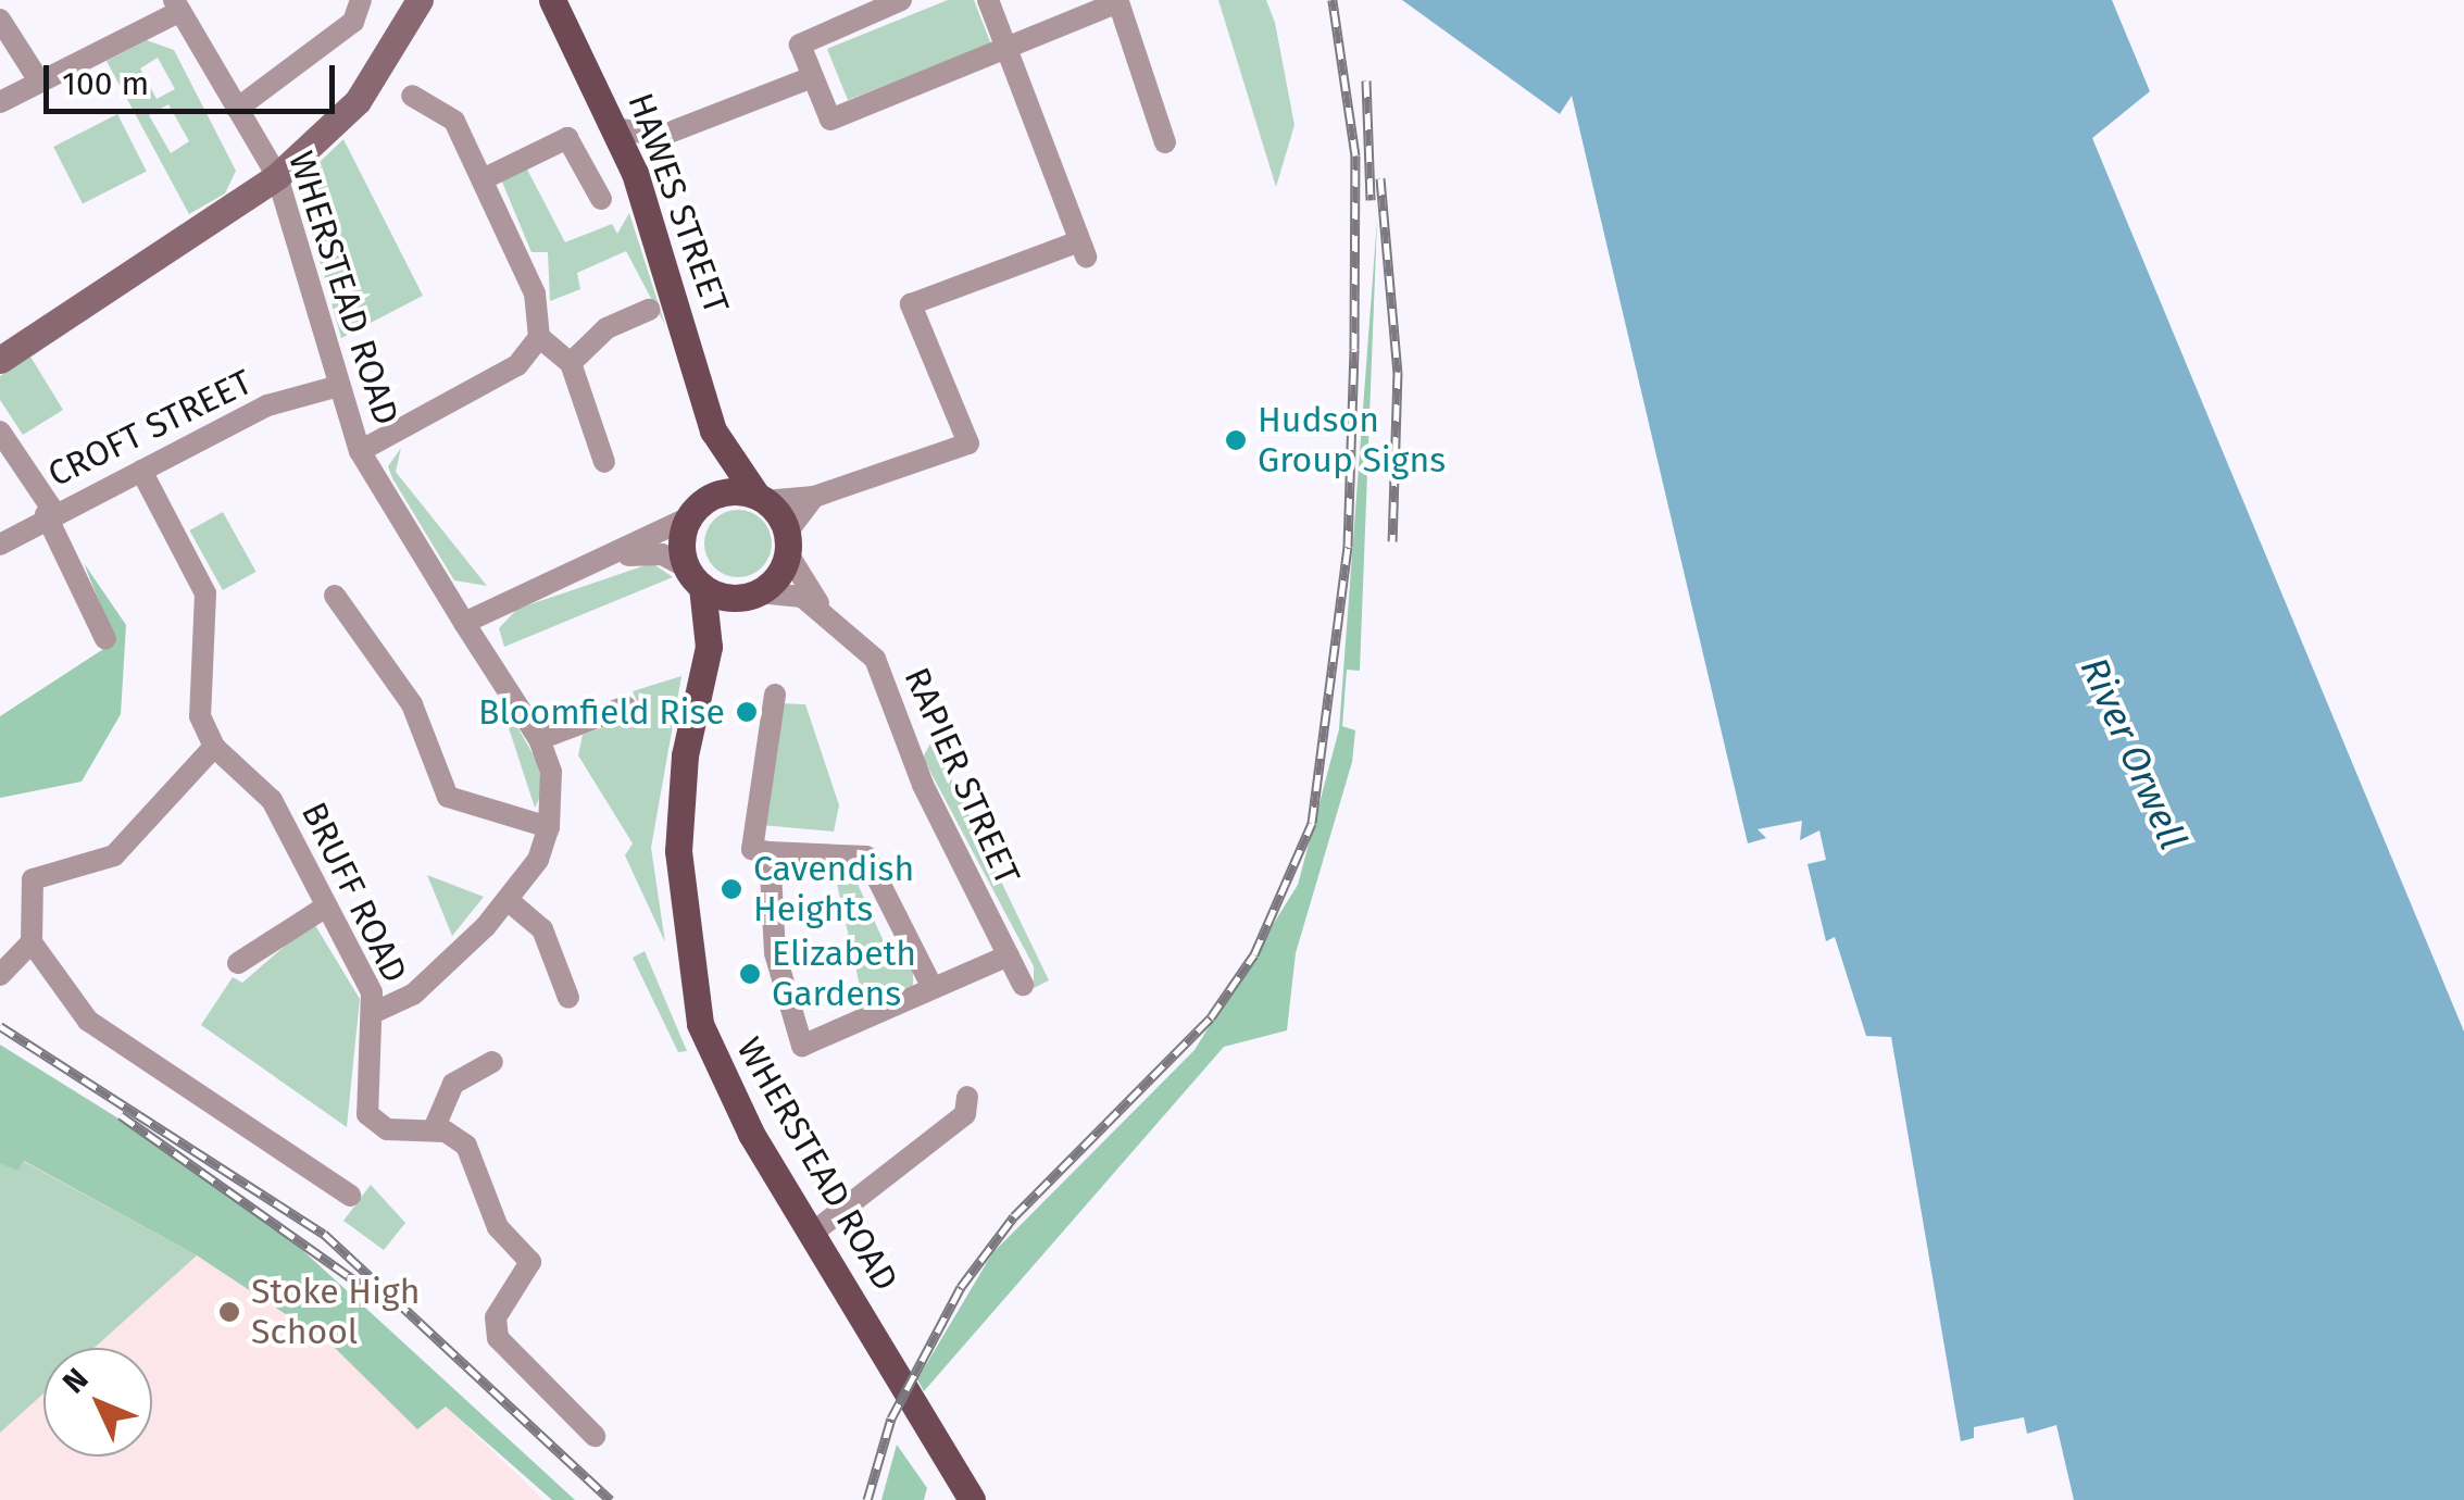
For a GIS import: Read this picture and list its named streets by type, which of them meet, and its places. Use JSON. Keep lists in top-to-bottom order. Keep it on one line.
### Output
{"streets":{"main road":["HAWES STREET","WHERSTEAD ROAD"],"street":["CROFT STREET","RAPIER STREET","BRUFF ROAD"]},"crossings":[["HAWES STREET","WHERSTEAD ROAD"],["HAWES STREET","RAPIER STREET"],["WHERSTEAD ROAD","CROFT STREET"],["WHERSTEAD ROAD","RAPIER STREET"],["CROFT STREET","BRUFF ROAD"]],"water":["River Orwell"],"places":["Hudson Group Signs","Bloomfield Rise","Cavendish Heights","Elizabeth Gardens","Stoke High School"],"scale_bar":"100 m","north":"top left"}
